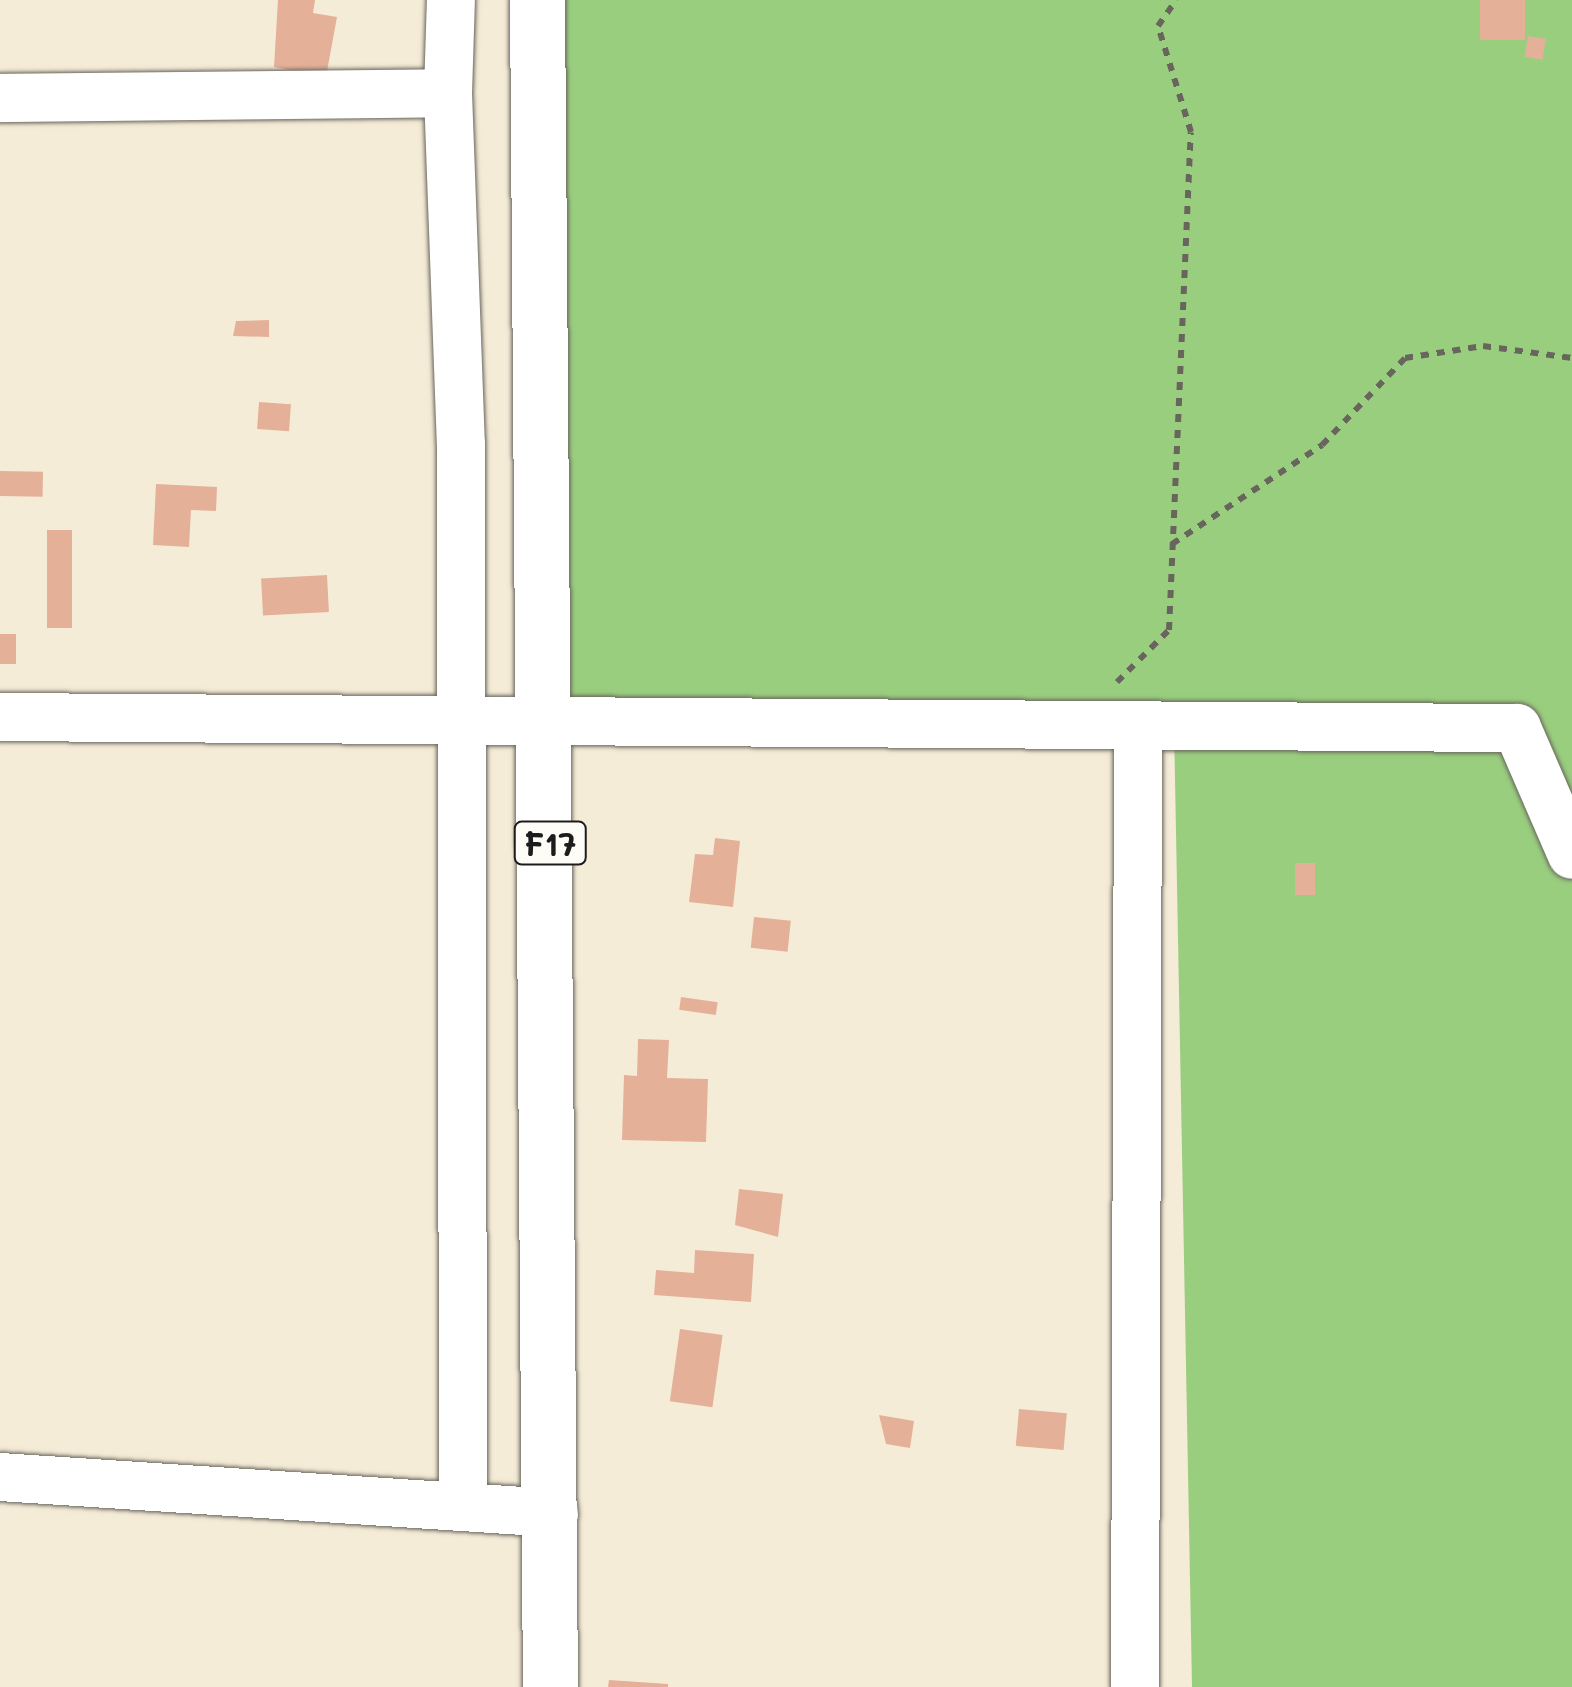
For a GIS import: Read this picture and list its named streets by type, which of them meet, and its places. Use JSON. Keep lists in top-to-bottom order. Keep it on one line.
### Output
{"streets":{"highway":["F17"]}}
